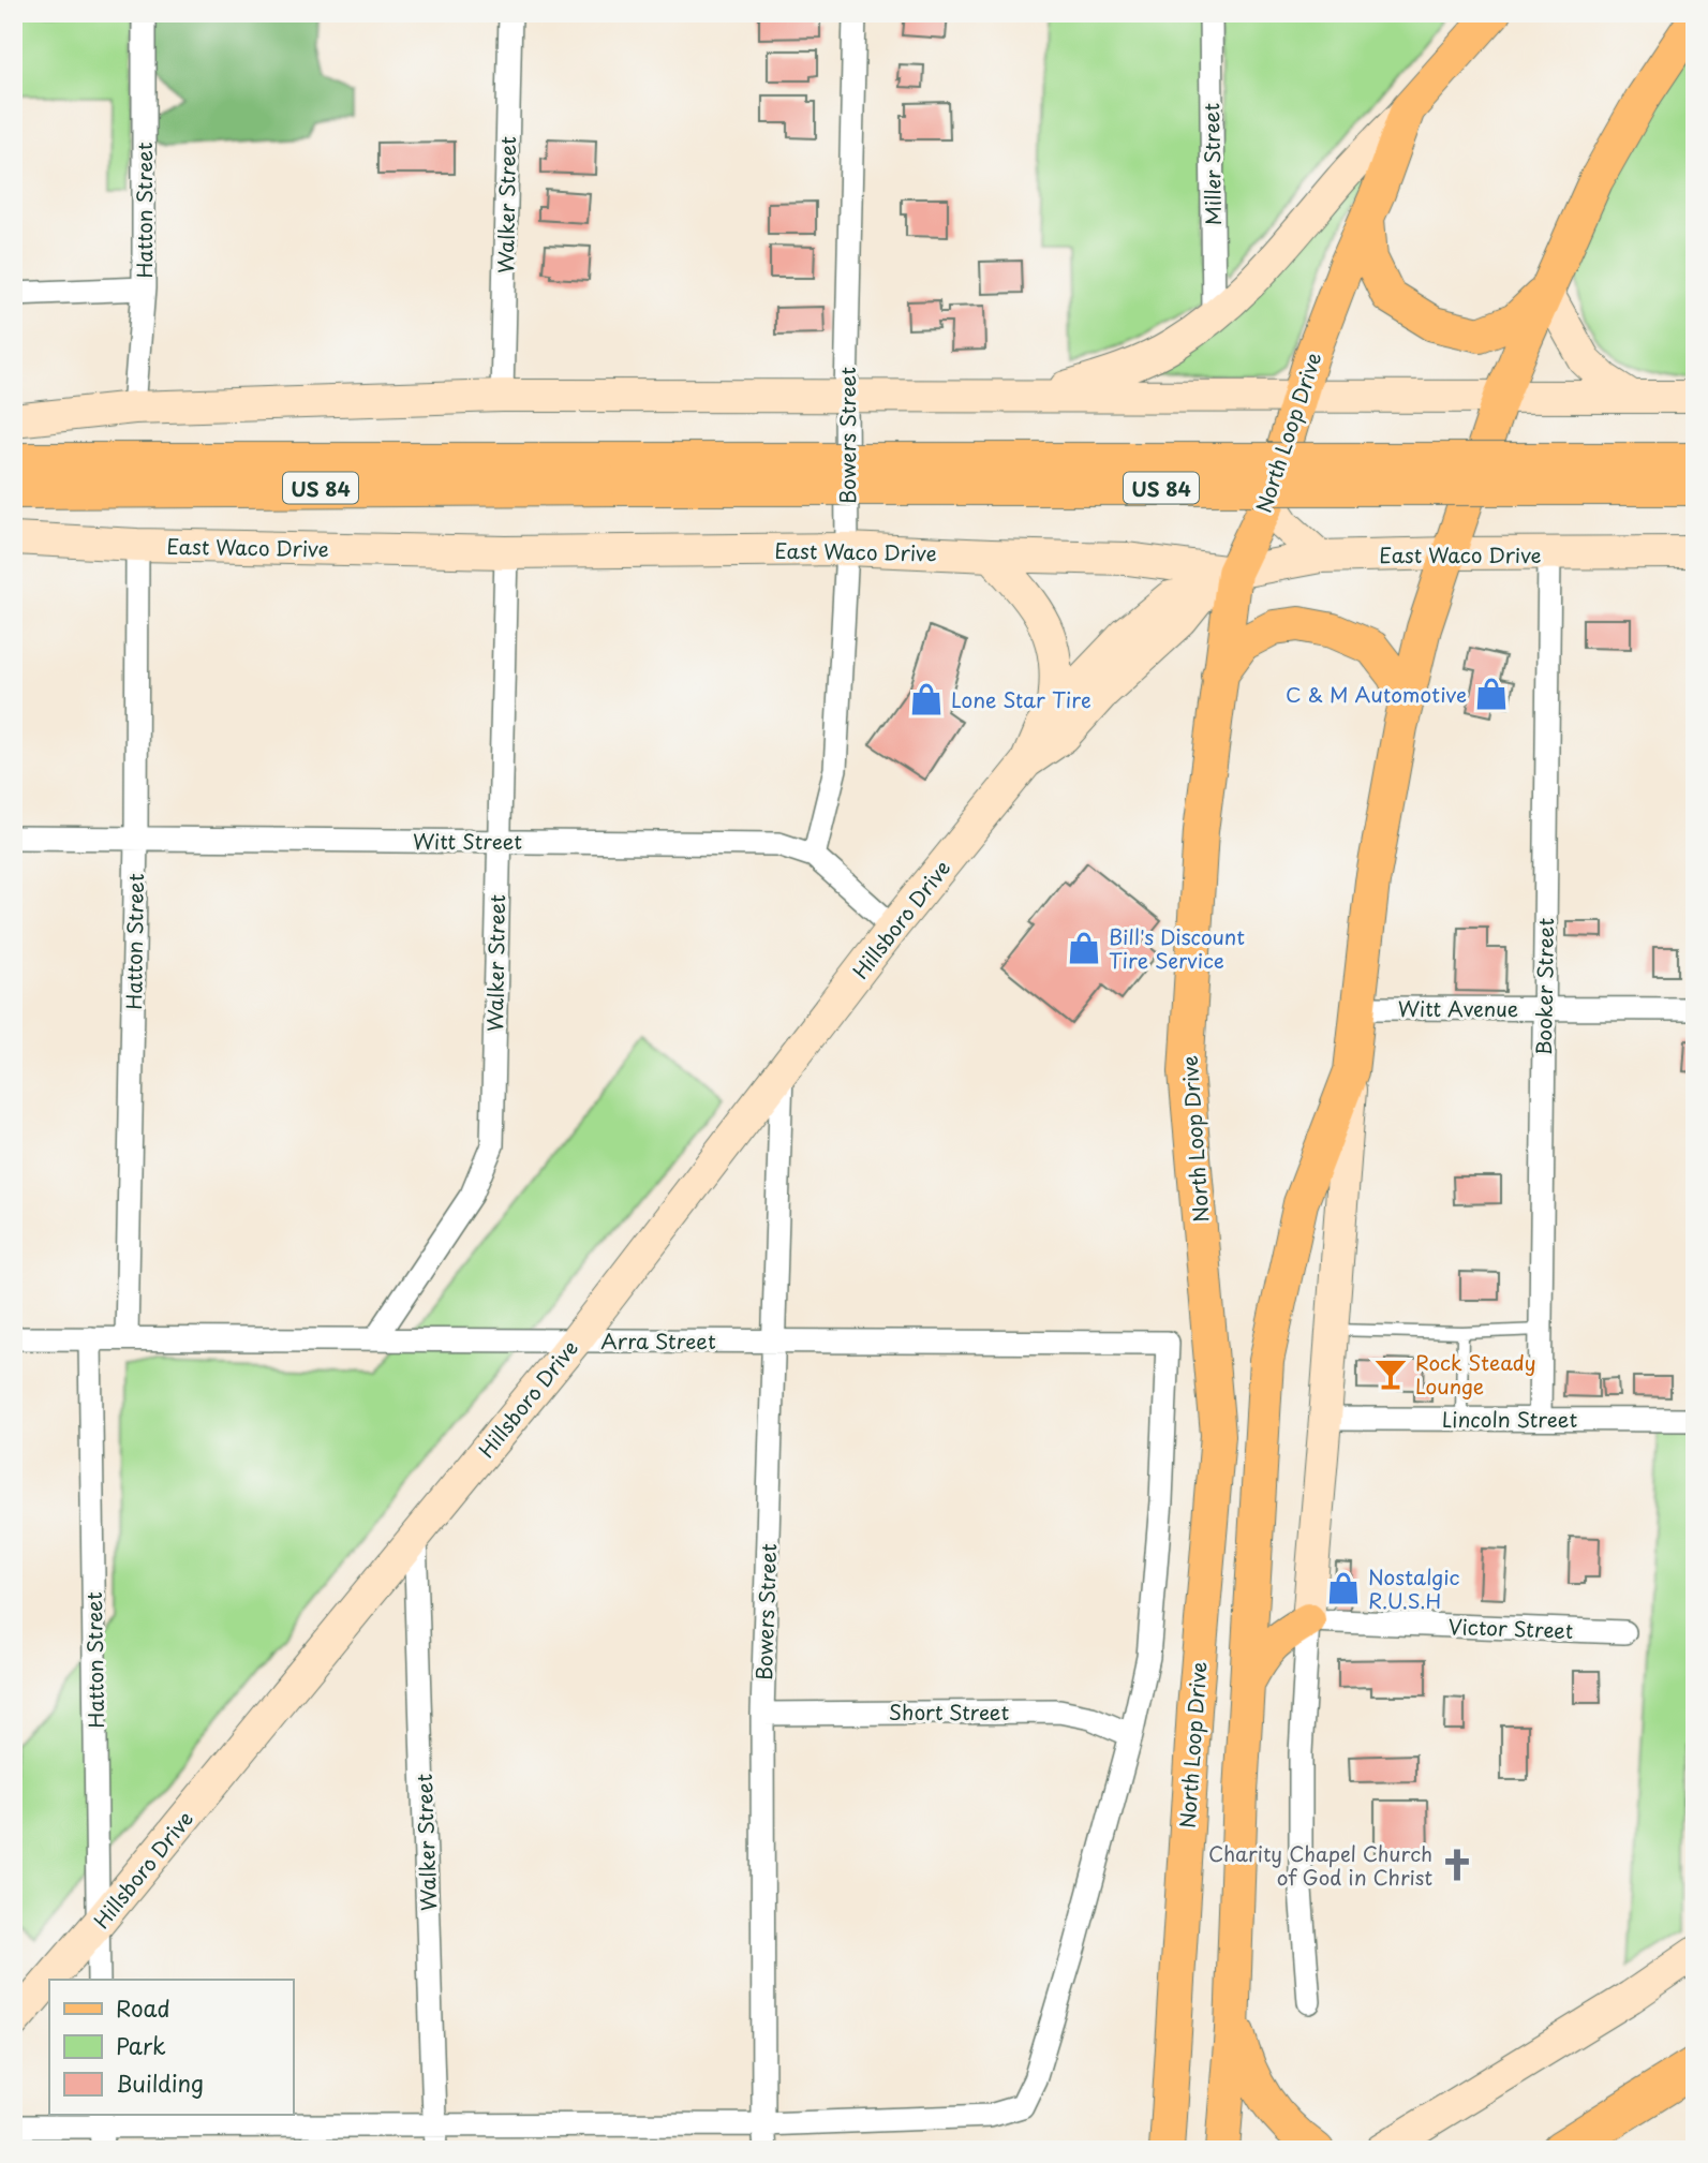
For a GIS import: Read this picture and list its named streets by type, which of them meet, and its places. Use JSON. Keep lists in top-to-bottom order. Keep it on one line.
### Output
{"streets":{"main road":["North Loop Drive","US 84","East Waco Drive","Hillsboro Drive"],"street":["Miller Street","Walker Street","Hatton Street","Bowers Street","Witt Street","Booker Street","Witt Avenue","Arra Street","Lincoln Street","Victor Street","Short Street"]},"crossings":[["Walker Street","East Waco Drive"],["Walker Street","Witt Street"],["Walker Street","Hillsboro Drive"],["Walker Street","Arra Street"],["Hatton Street","East Waco Drive"],["Hatton Street","Witt Street"],["Hatton Street","Hillsboro Drive"],["Hatton Street","Arra Street"],["North Loop Drive","East Waco Drive"],["North Loop Drive","Hillsboro Drive"],["Bowers Street","East Waco Drive"],["Bowers Street","Witt Street"],["Bowers Street","Hillsboro Drive"],["Bowers Street","Arra Street"],["Bowers Street","Short Street"],["East Waco Drive","Hillsboro Drive"],["East Waco Drive","Booker Street"],["Witt Street","Hillsboro Drive"],["Hillsboro Drive","Arra Street"],["Booker Street","Witt Avenue"],["Booker Street","Lincoln Street"],["Arra Street","Short Street"]],"places":{"shop":["C & M Automotive","Lone Star Tire","Bill's Discount Tire Service","Nostalgic R.U.S.H"],"bar":["Rock Steady Lounge"],"church":["Charity Chapel Church of God in Christ"]},"legend":["Road","Park","Building"]}
